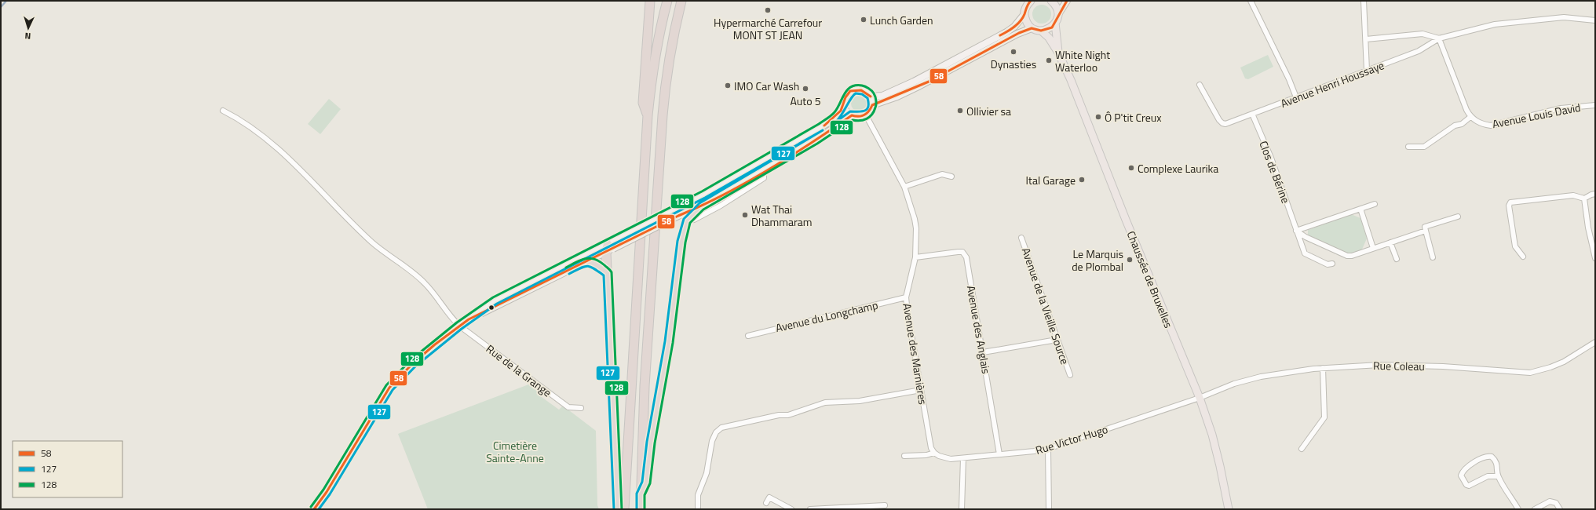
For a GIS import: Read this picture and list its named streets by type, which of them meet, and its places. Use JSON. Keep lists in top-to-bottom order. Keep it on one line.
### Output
{"streets":{"main road":["Chaussée de Bruxelles"],"street":["Avenue Henri Houssaye","Avenue Louis David","Clos de Bérine","Avenue de la Vieille Source","Avenue du Longchamp","Avenue des Anglais","Avenue des Marnières","Rue Coleau","Rue de la Grange","Rue Victor Hugo"]},"crossings":[["Avenue Henri Houssaye","Clos de Bérine"],["Chaussée de Bruxelles","Rue Coleau"],["Chaussée de Bruxelles","Rue Victor Hugo"],["Avenue du Longchamp","Avenue des Marnières"],["Avenue des Anglais","Avenue des Marnières"],["Avenue des Anglais","Rue Victor Hugo"],["Avenue des Marnières","Rue Victor Hugo"],["Rue Coleau","Rue Victor Hugo"]],"parks":["Cimetière Sainte-Anne"],"places":["Hypermarché Carrefour MONT ST JEAN","Lunch Garden","Dynasties","White Night Waterloo","IMO Car Wash","Auto 5","Ollivier sa","Ô P'tit Creux","Complexe Laurika","Ital Garage","Wat Thai Dhammaram","Le Marquis de Plombal"],"lines":["transit line 58","transit line 128","transit line 127"],"legend":["58","127","128"],"north":"bottom"}
